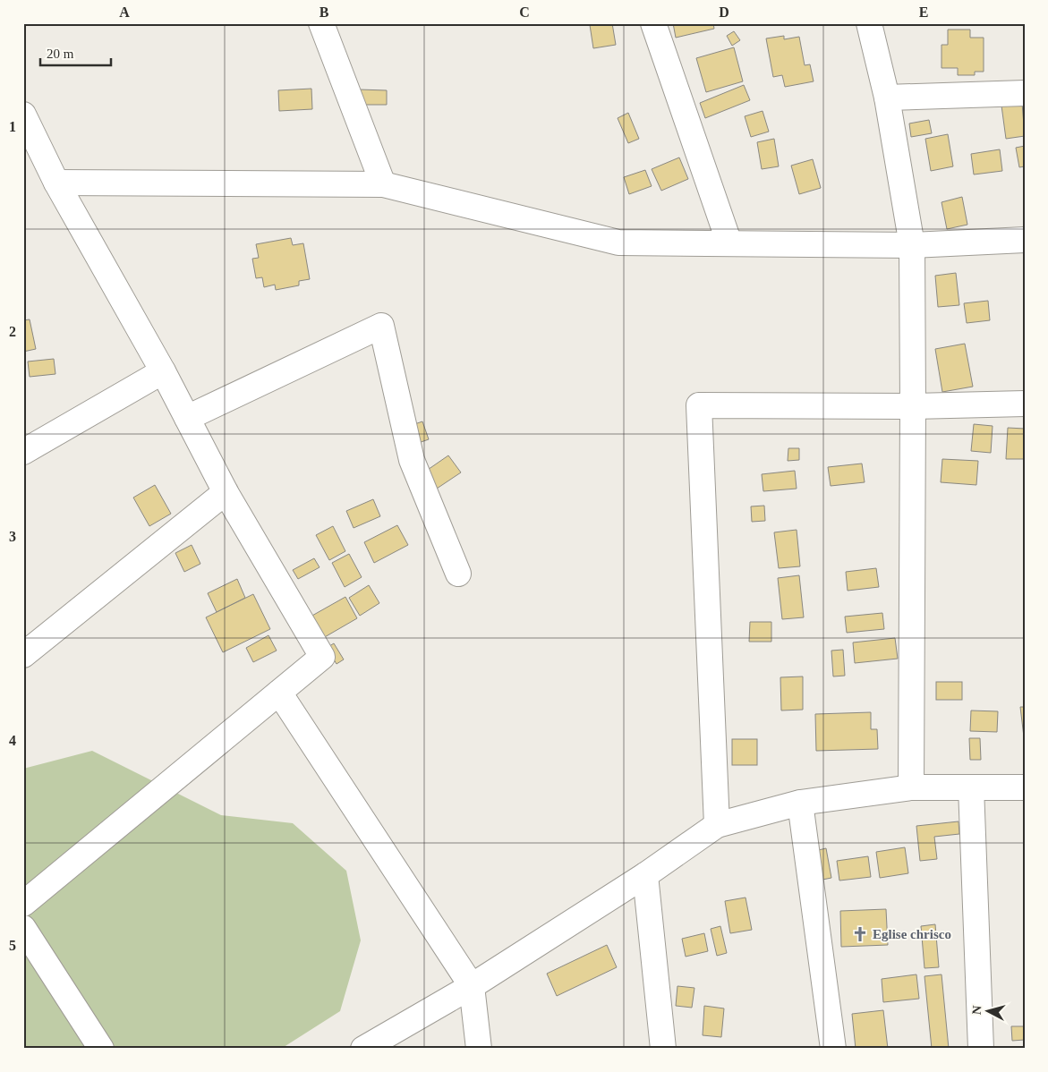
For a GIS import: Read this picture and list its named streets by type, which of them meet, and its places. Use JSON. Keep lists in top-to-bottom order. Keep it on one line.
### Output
{"places":{"church":["Eglise chrisco"]},"scale_bar":"20 m","north":"left","grid":{"columns":["A","B","C","D","E"],"rows":["1","2","3","4","5"]}}
